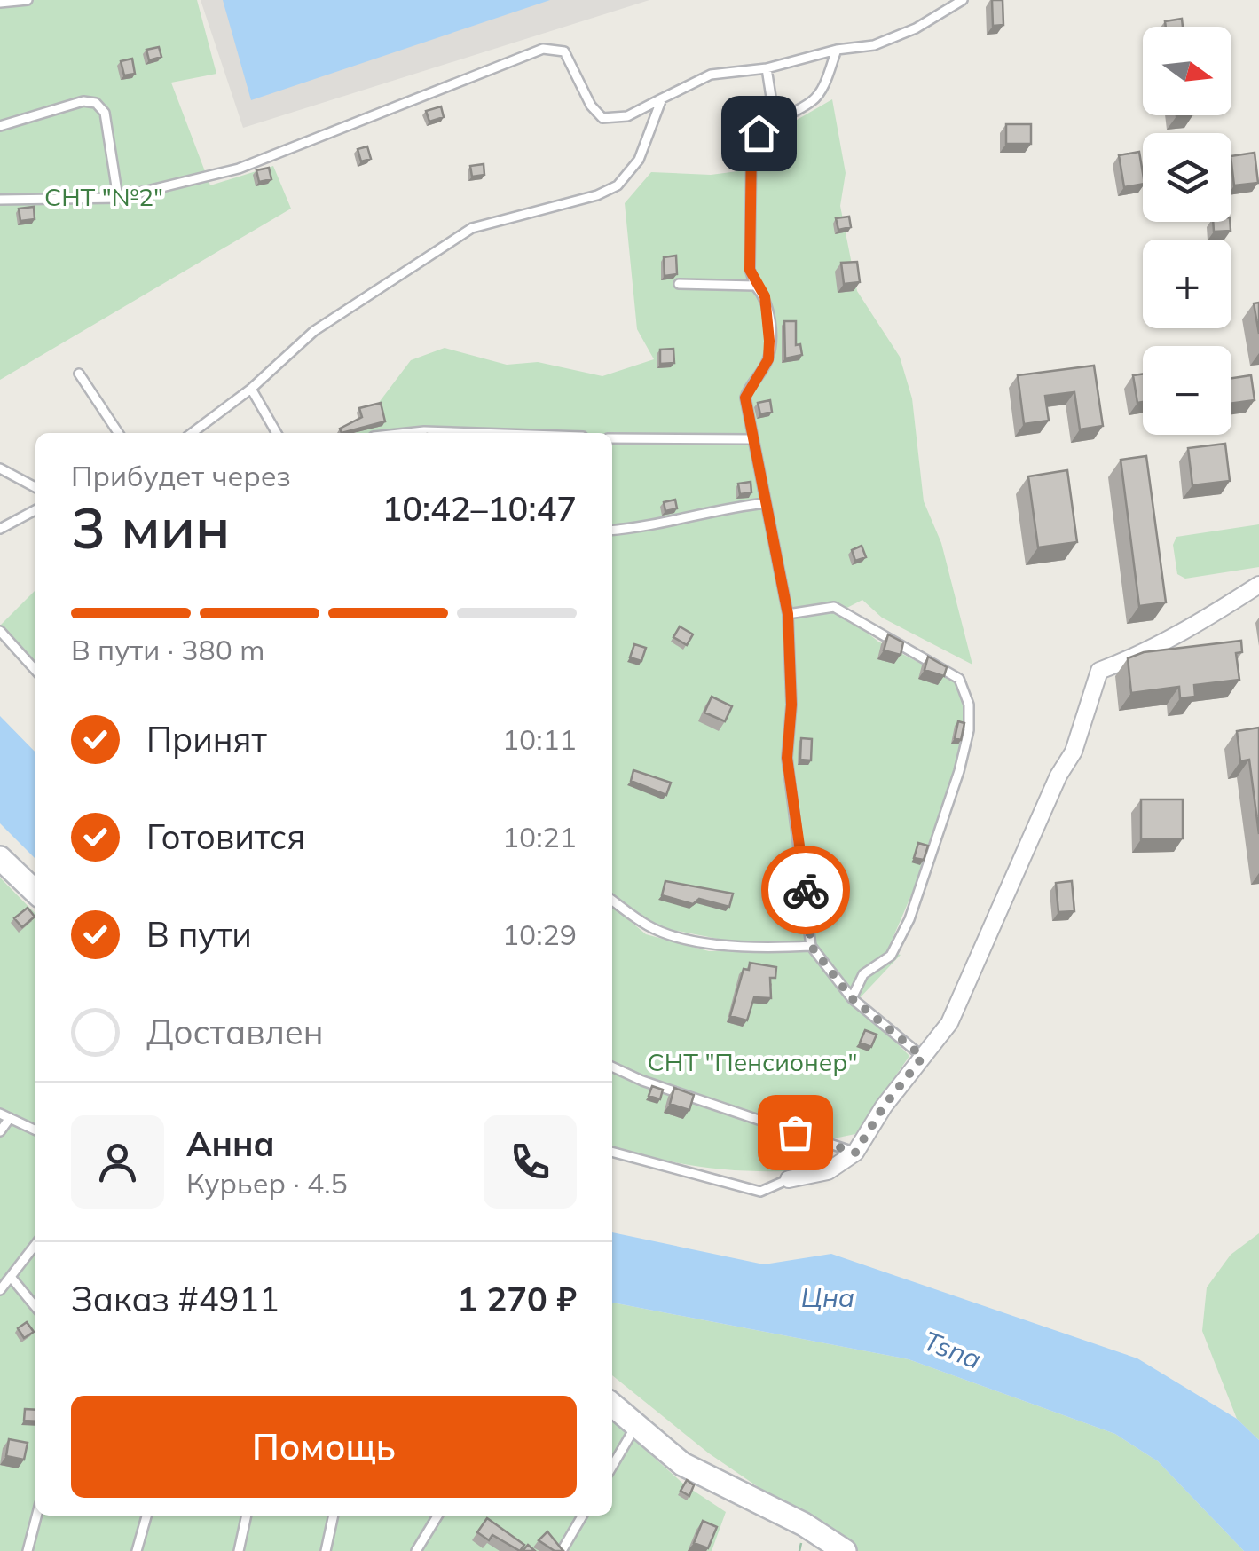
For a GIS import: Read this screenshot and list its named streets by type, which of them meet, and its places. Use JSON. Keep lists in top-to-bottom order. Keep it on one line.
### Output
{"water":["Цна","Tsna"],"parks":["СНТ \"№2\"","СНТ \"Пенсионер\""],"north":"right","page":{"map_buttons":["+","−"],"heading":["3 мин","Прибудет через","10:42–10:47"],"panel":["Анна","Курьер · 4.5","Заказ #4911","1 270 ₽"],"bar":"В пути · 380 m","list":[["Принят","10:11"],["Готовится","10:21"],["В пути","10:29"],"Доставлен"],"buttons":"Помощь"}}
